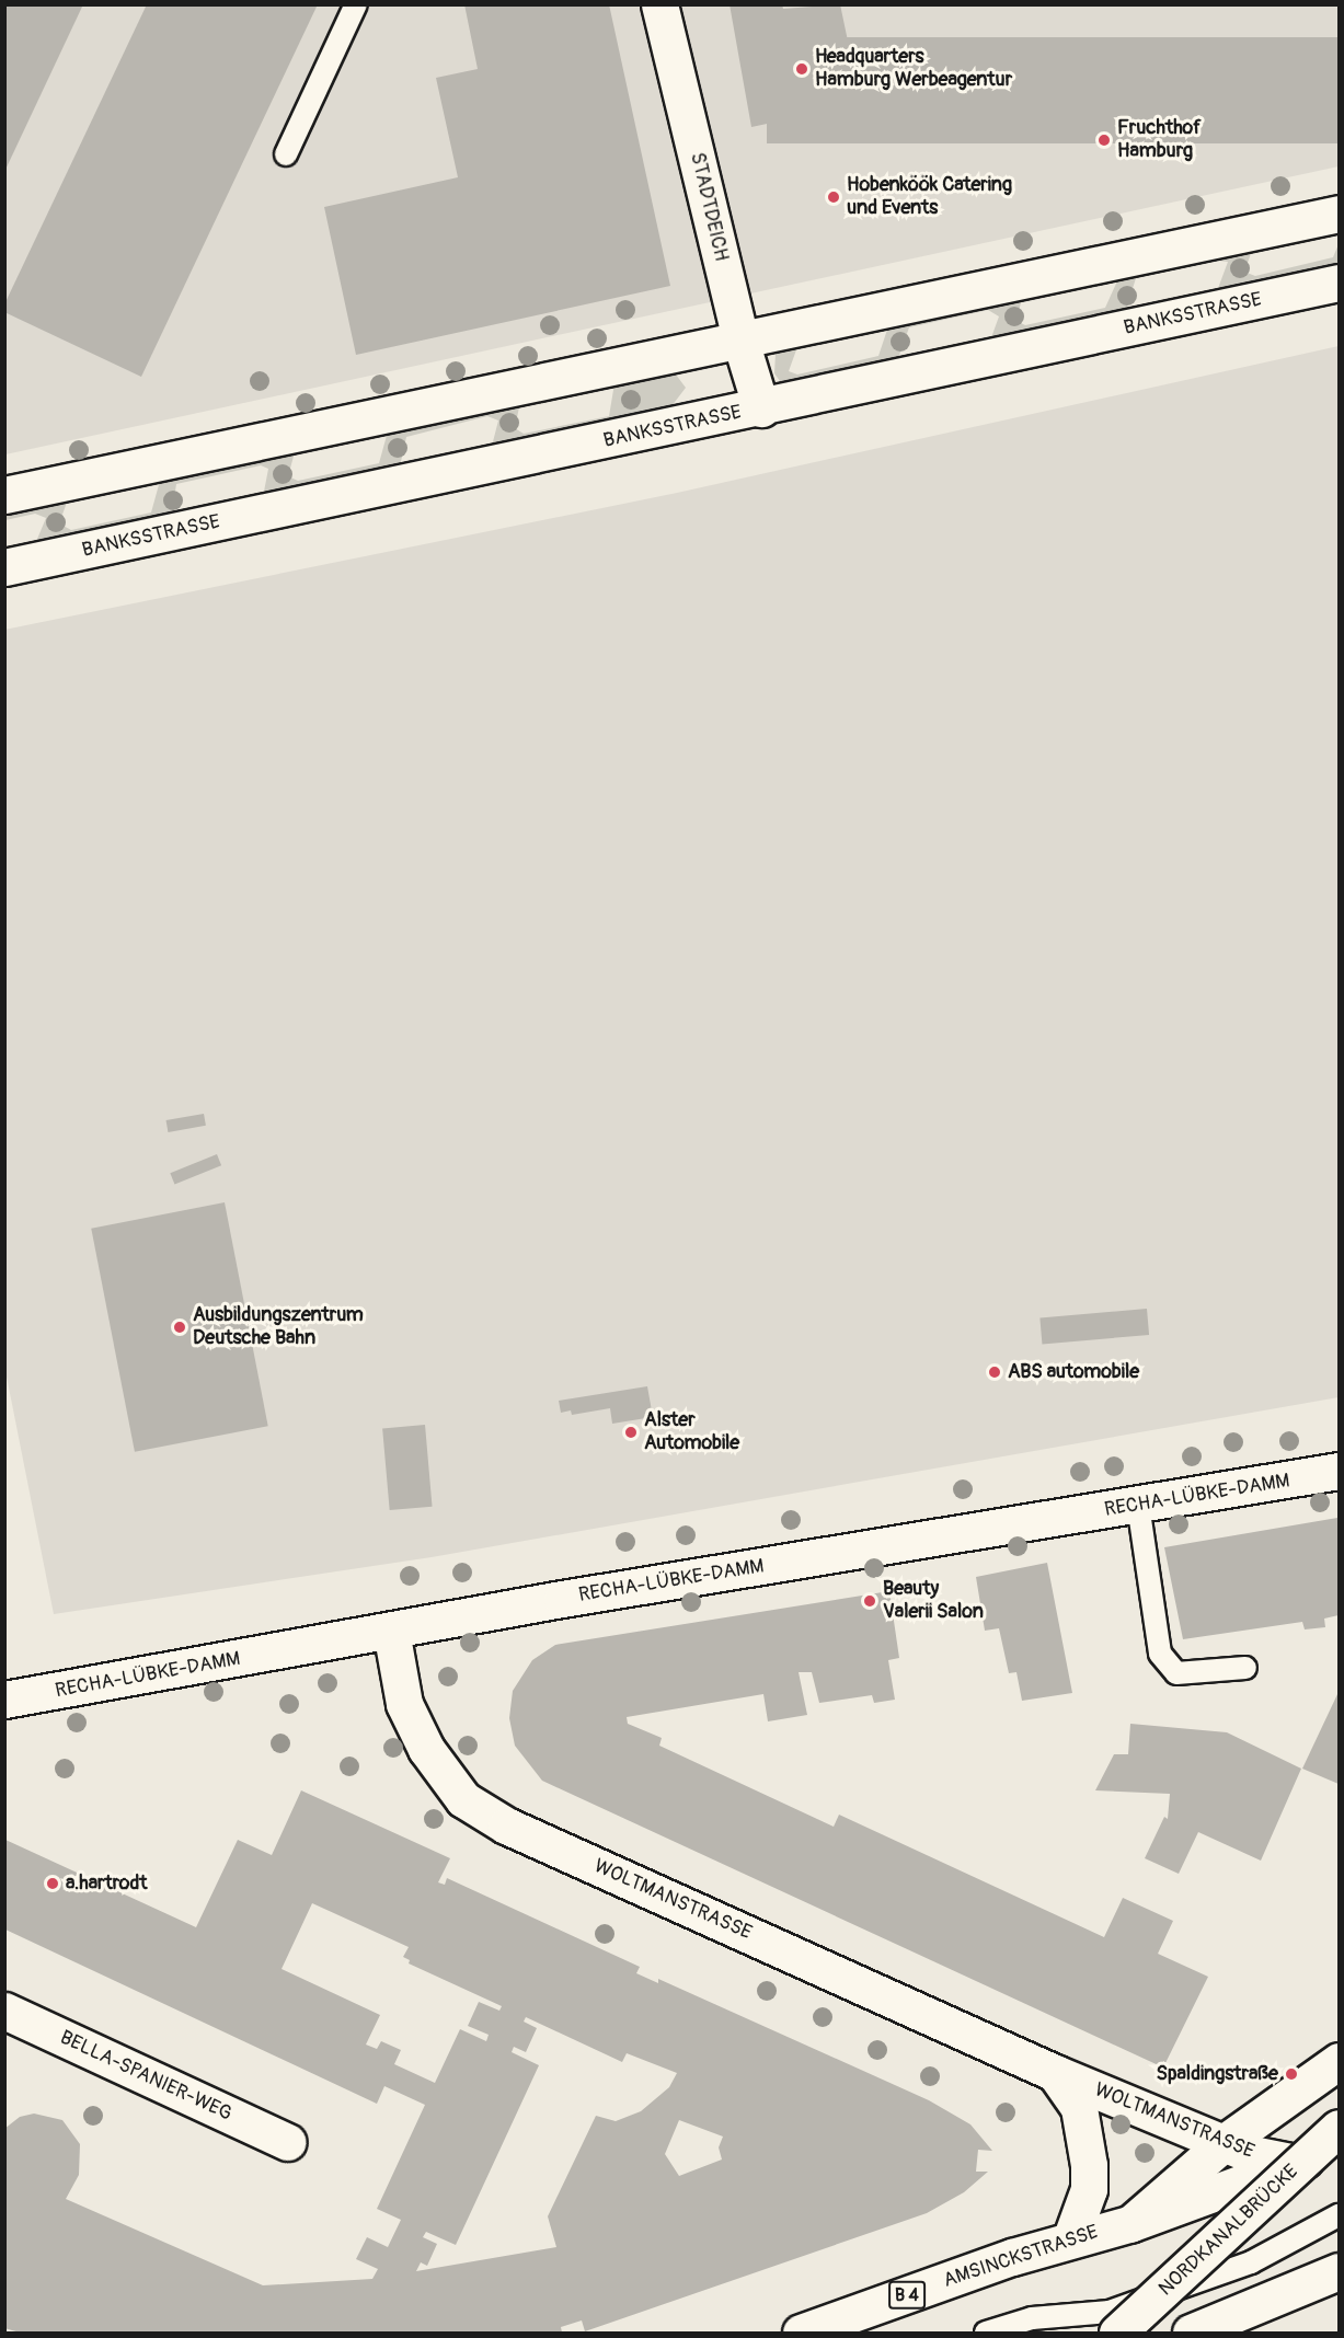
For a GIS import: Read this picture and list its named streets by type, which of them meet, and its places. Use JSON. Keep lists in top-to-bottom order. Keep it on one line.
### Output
{"streets":{"street":["STADTDEICH","BANKSSTRASSE","RECHA-LÜBKE-DAMM","WOLTMANSTRASSE","BELLA-SPANIER-WEG","NORDKANALBRÜCKE","AMSINCKSTRASSE","B 4"]},"crossings":[["STADTDEICH","BANKSSTRASSE"],["RECHA-LÜBKE-DAMM","WOLTMANSTRASSE"],["WOLTMANSTRASSE","AMSINCKSTRASSE"]],"places":["Headquarters Hamburg Werbeagentur","Fruchthof Hamburg","Hobenköök Catering und Events","Ausbildungszentrum Deutsche Bahn","ABS automobile","Alster Automobile","Beauty Valerii Salon","a.hartrodt","Spaldingstraße"]}
